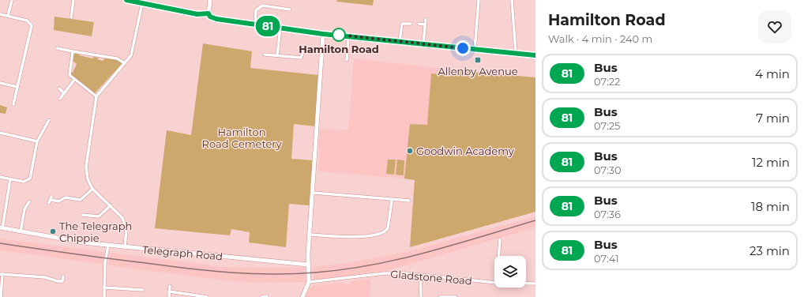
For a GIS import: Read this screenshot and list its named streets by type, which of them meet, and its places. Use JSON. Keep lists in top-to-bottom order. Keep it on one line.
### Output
{"streets":{"street":["Telegraph Road","Gladstone Road"]},"parks":["Hamilton Road Cemetery"],"places":{"other":["Hamilton Road","Goodwin Academy","The Telegraph Chippie"],"transit":["Allenby Avenue"]},"lines":["bus line 81"],"page":{"on_map":"81","heading":["Hamilton Road","Walk · 4 min · 240 m"],"list":[{"mark":"81","name":"Bus","note":"07:22","value":"4 min"},{"mark":"81","name":"Bus","note":"07:25","value":"7 min"},{"mark":"81","name":"Bus","note":"07:30","value":"12 min"},{"mark":"81","name":"Bus","note":"07:36","value":"18 min"},{"mark":"81","name":"Bus","note":"07:41","value":"23 min"}]}}
